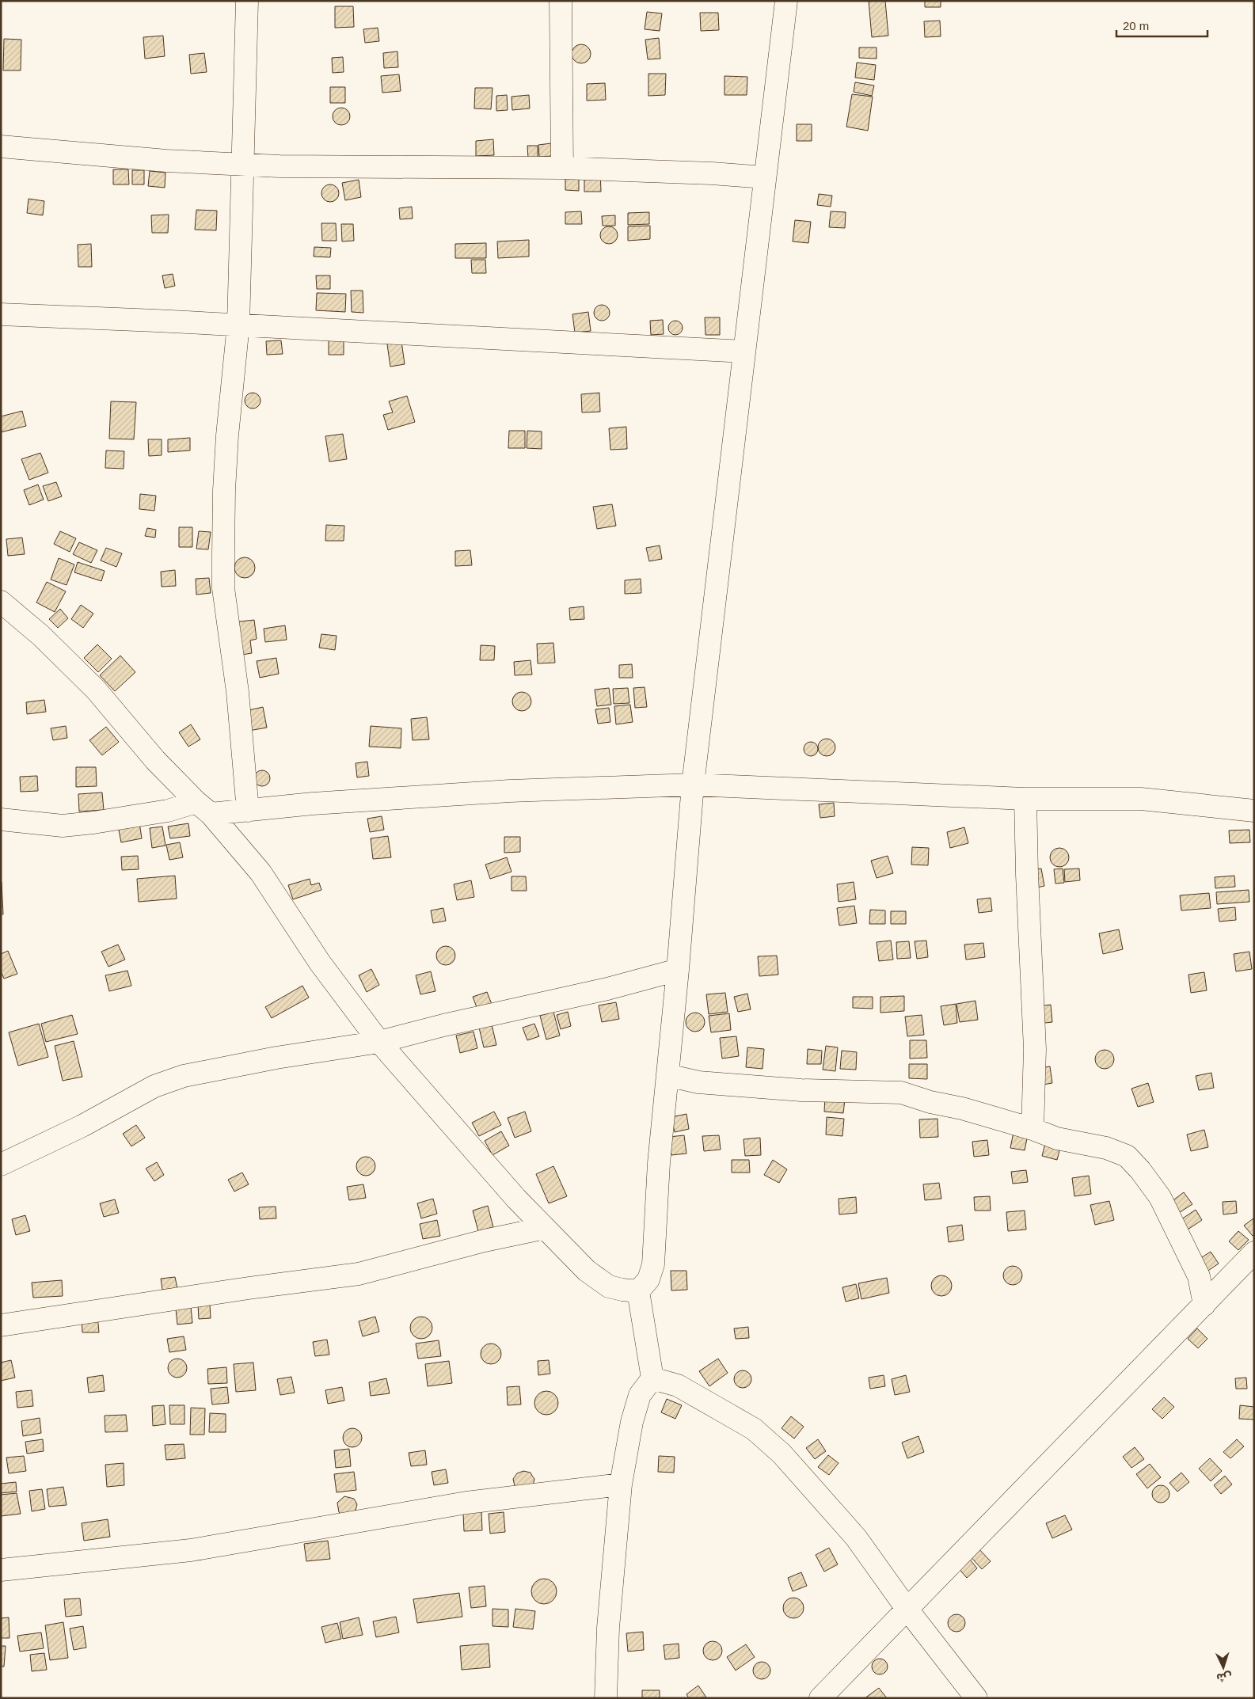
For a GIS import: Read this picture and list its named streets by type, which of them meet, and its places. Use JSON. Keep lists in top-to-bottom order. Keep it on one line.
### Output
{"scale_bar":"20 m","north":"bottom"}
